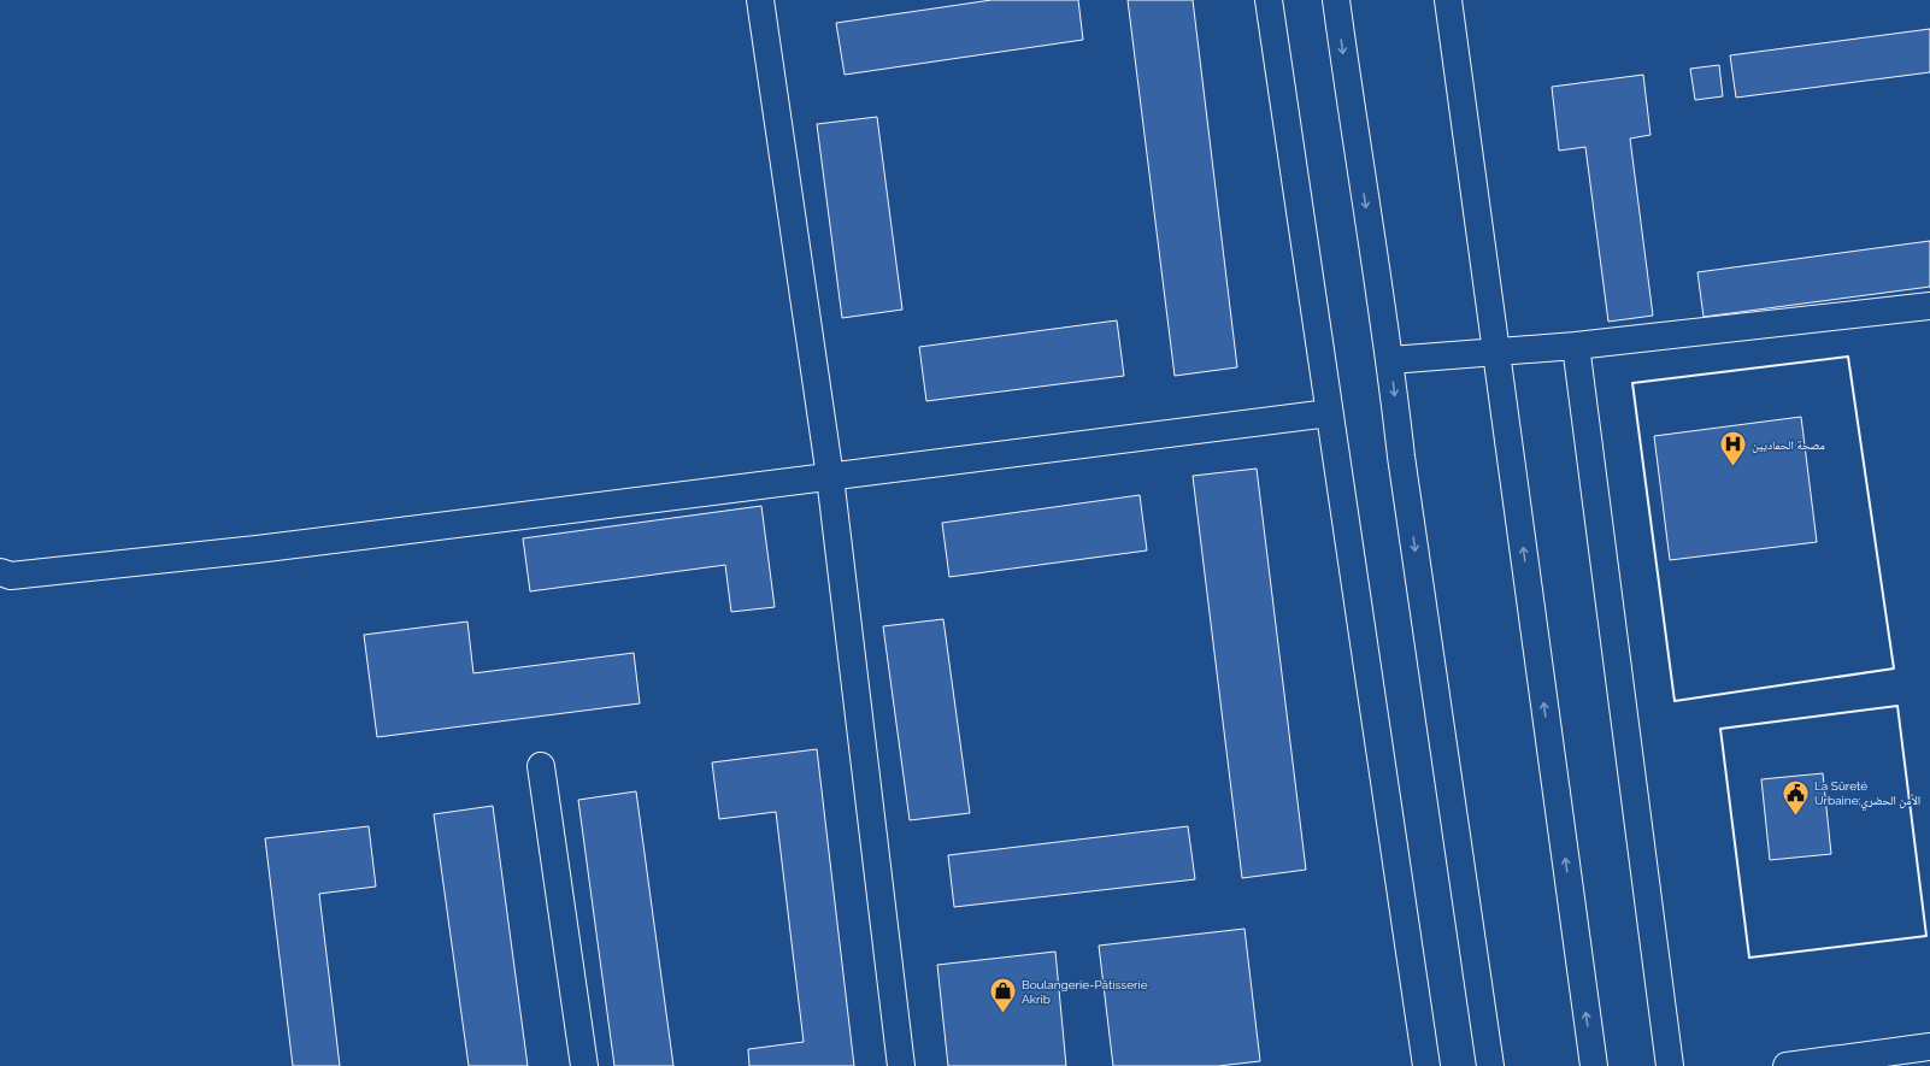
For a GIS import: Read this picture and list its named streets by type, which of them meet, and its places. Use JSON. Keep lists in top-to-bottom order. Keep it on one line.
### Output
{"places":{"hospital":["مصحة الحماديين"],"public building":["La Sûreté Urbaine;الأمن الحضري"],"shop":["Boulangerie-Pâtisserie Akrib"]}}
